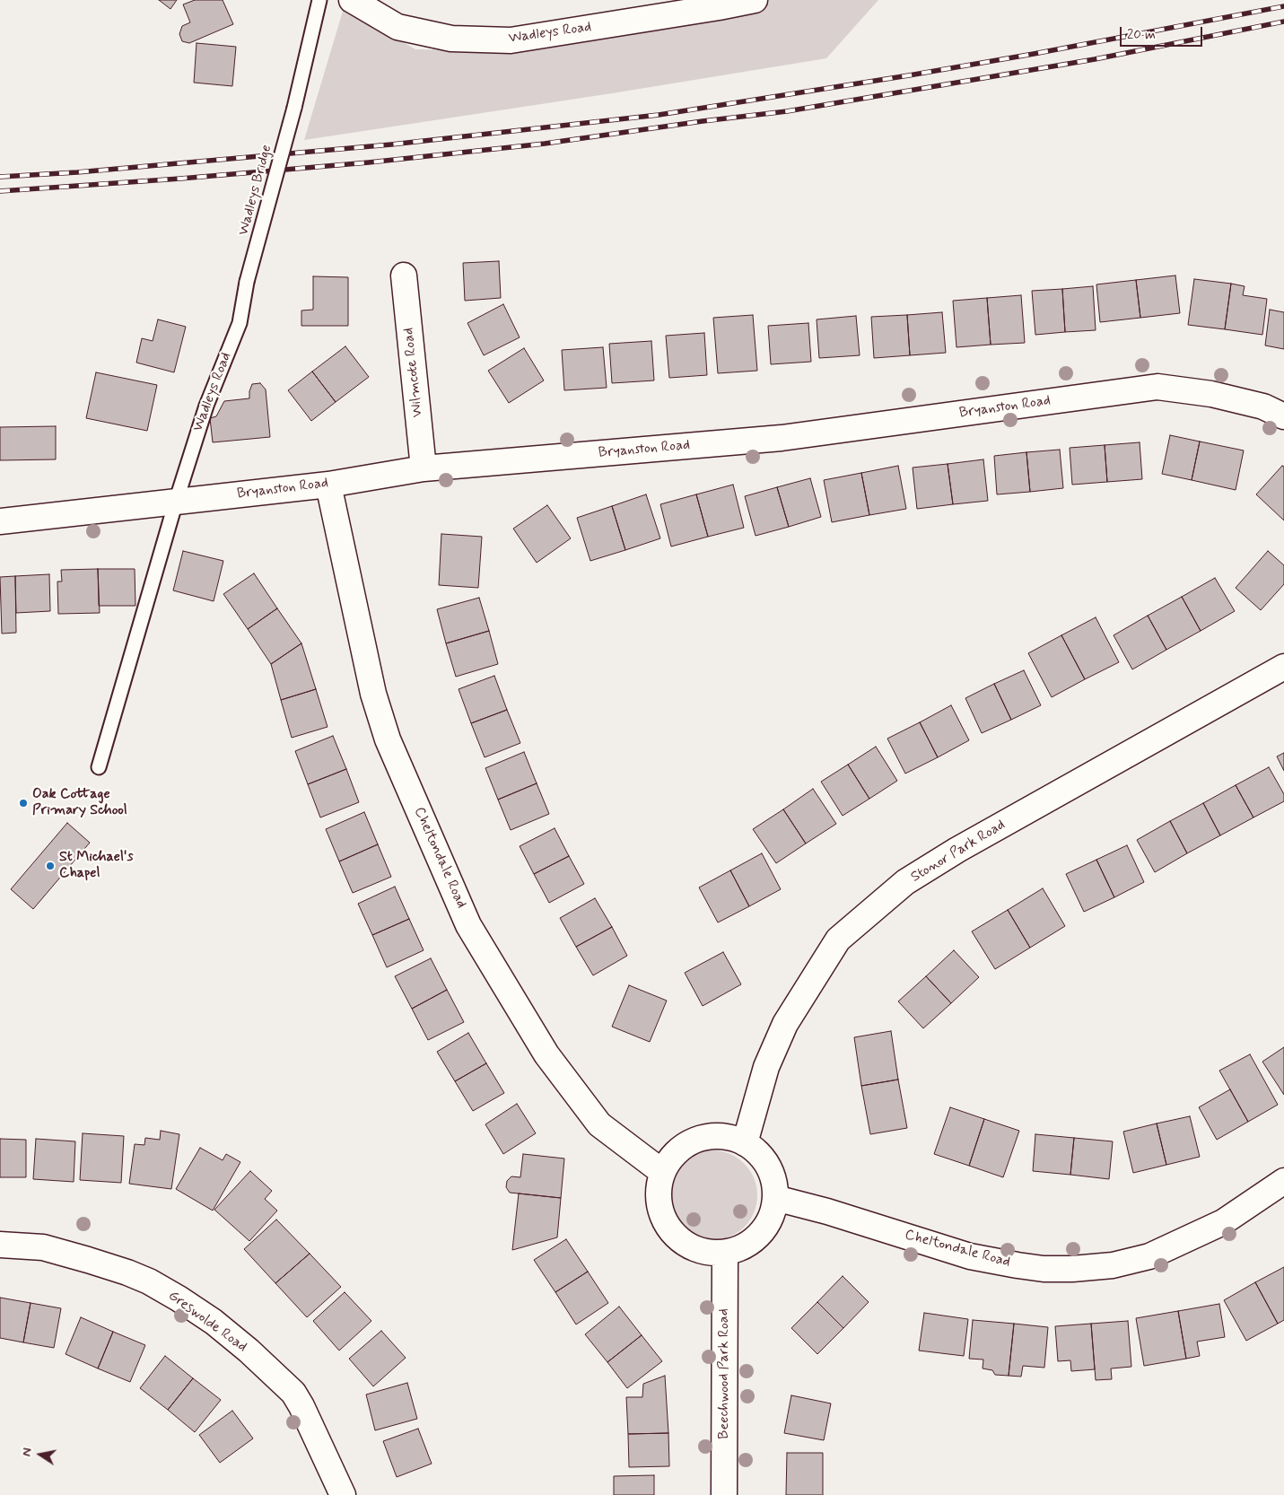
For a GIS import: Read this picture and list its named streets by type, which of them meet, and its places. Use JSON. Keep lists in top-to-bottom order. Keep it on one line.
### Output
{"streets":{"street":["Wadleys Road","Wilmcote Road","Bryanston Road","Stonor Park Road","Cheltondale Road","Greswolde Road","Beechwood Park Road"],"lane":["Wadleys Bridge"]},"crossings":[["Wadleys Road","Wadleys Bridge"],["Wadleys Road","Bryanston Road"],["Wilmcote Road","Bryanston Road"],["Bryanston Road","Cheltondale Road"],["Stonor Park Road","Cheltondale Road"],["Stonor Park Road","Beechwood Park Road"],["Cheltondale Road","Beechwood Park Road"]],"places":["Oak Cottage Primary School","St Michael's Chapel"],"scale_bar":"20 m","north":"left"}
